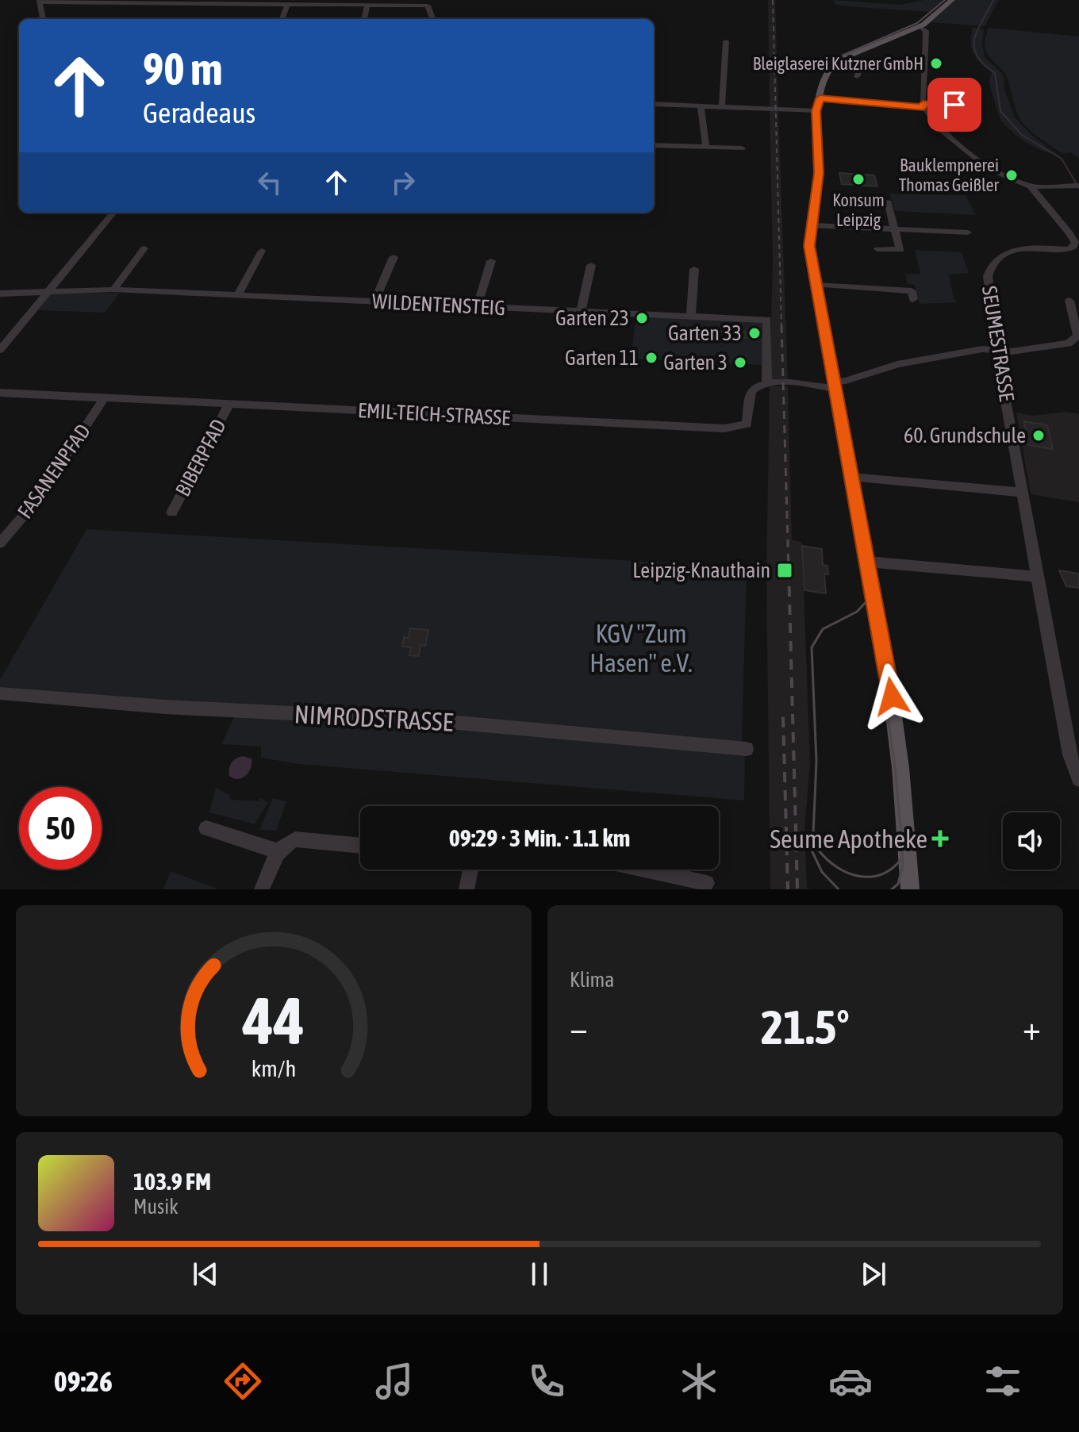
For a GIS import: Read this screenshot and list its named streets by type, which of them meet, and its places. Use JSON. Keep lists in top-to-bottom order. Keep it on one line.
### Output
{"streets":{"street":["WILDENTENSTEIG","SEUMESTRASSE","EMIL-TEICH-STRASSE","BIBERPFAD","FASANENPFAD","NIMRODSTRASSE"]},"crossings":[["WILDENTENSTEIG","EMIL-TEICH-STRASSE"],["EMIL-TEICH-STRASSE","BIBERPFAD"],["EMIL-TEICH-STRASSE","FASANENPFAD"]],"parks":["KGV \"Zum Hasen\" e.V."],"places":{"other":["Bleiglaserei Kutzner GmbH","Bauklempnerei Thomas Geißler","Konsum Leipzig","Garten 23","Garten 33","Garten 11","Garten 3","60. Grundschule"],"transit":["Leipzig-Knauthain"],"health":["Seume Apotheke"]},"page":{"turn":["90 m","Geradeaus"],"limit":"50","trip":"09:29 · 3 Min. · 1.1 km","tile":"Klima","heat":["−","21.5°","+"],"song":["103.9 FM","Musik"],"tabs":"09:26","gauge":["44","km/h"]}}
